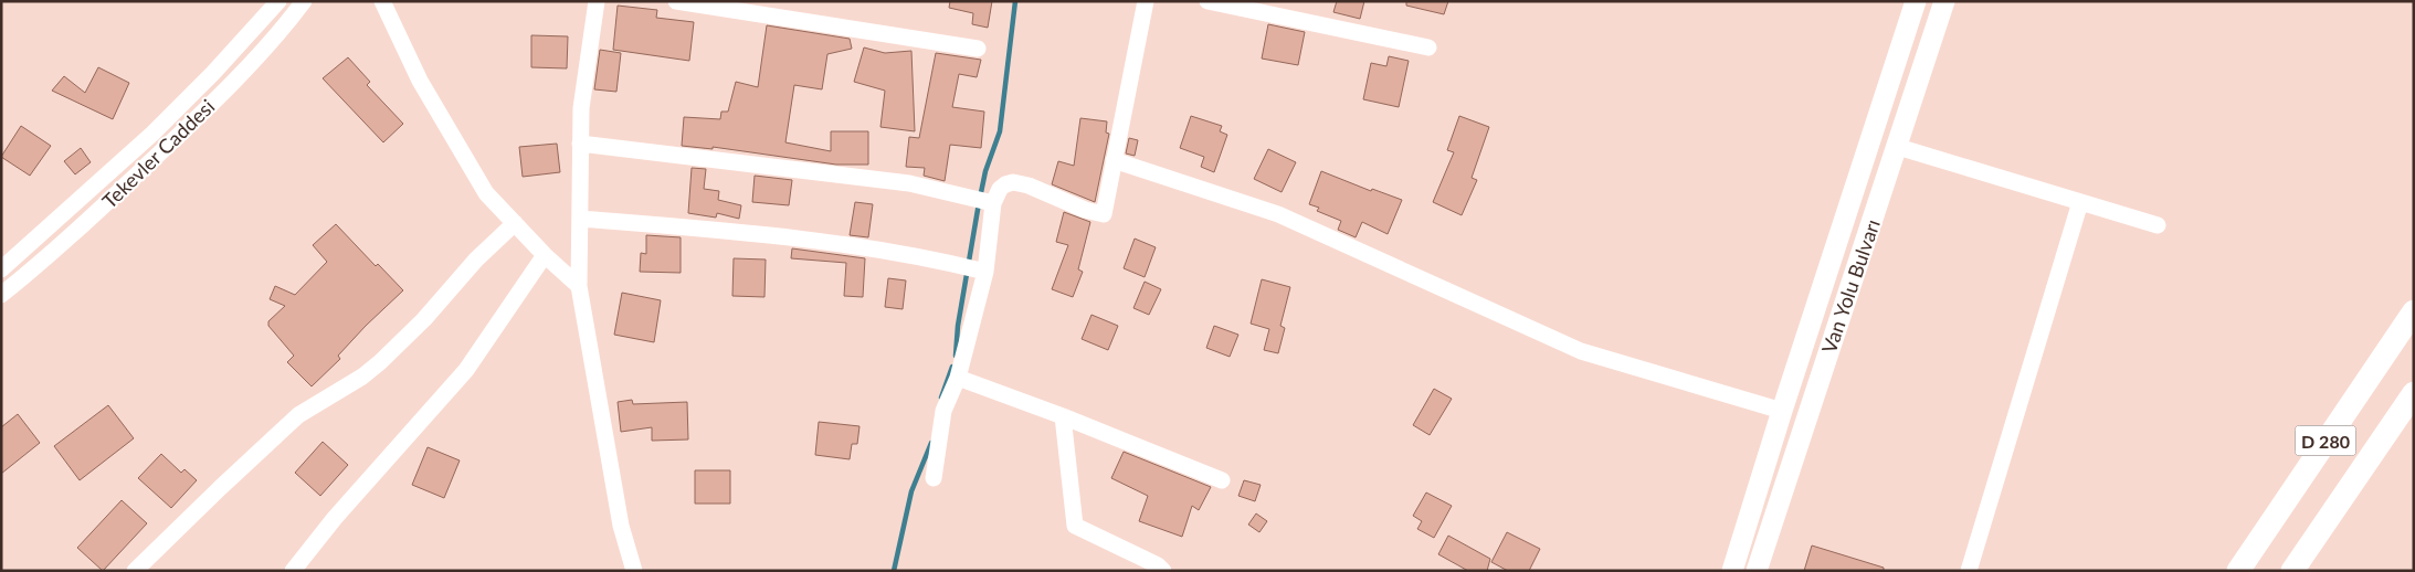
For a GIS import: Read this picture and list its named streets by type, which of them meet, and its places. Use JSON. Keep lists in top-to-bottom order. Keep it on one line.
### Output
{"streets":{"highway":["D 280"],"main road":["Van Yolu Bulvarı"],"street":["Tekevler Caddesi"]}}
